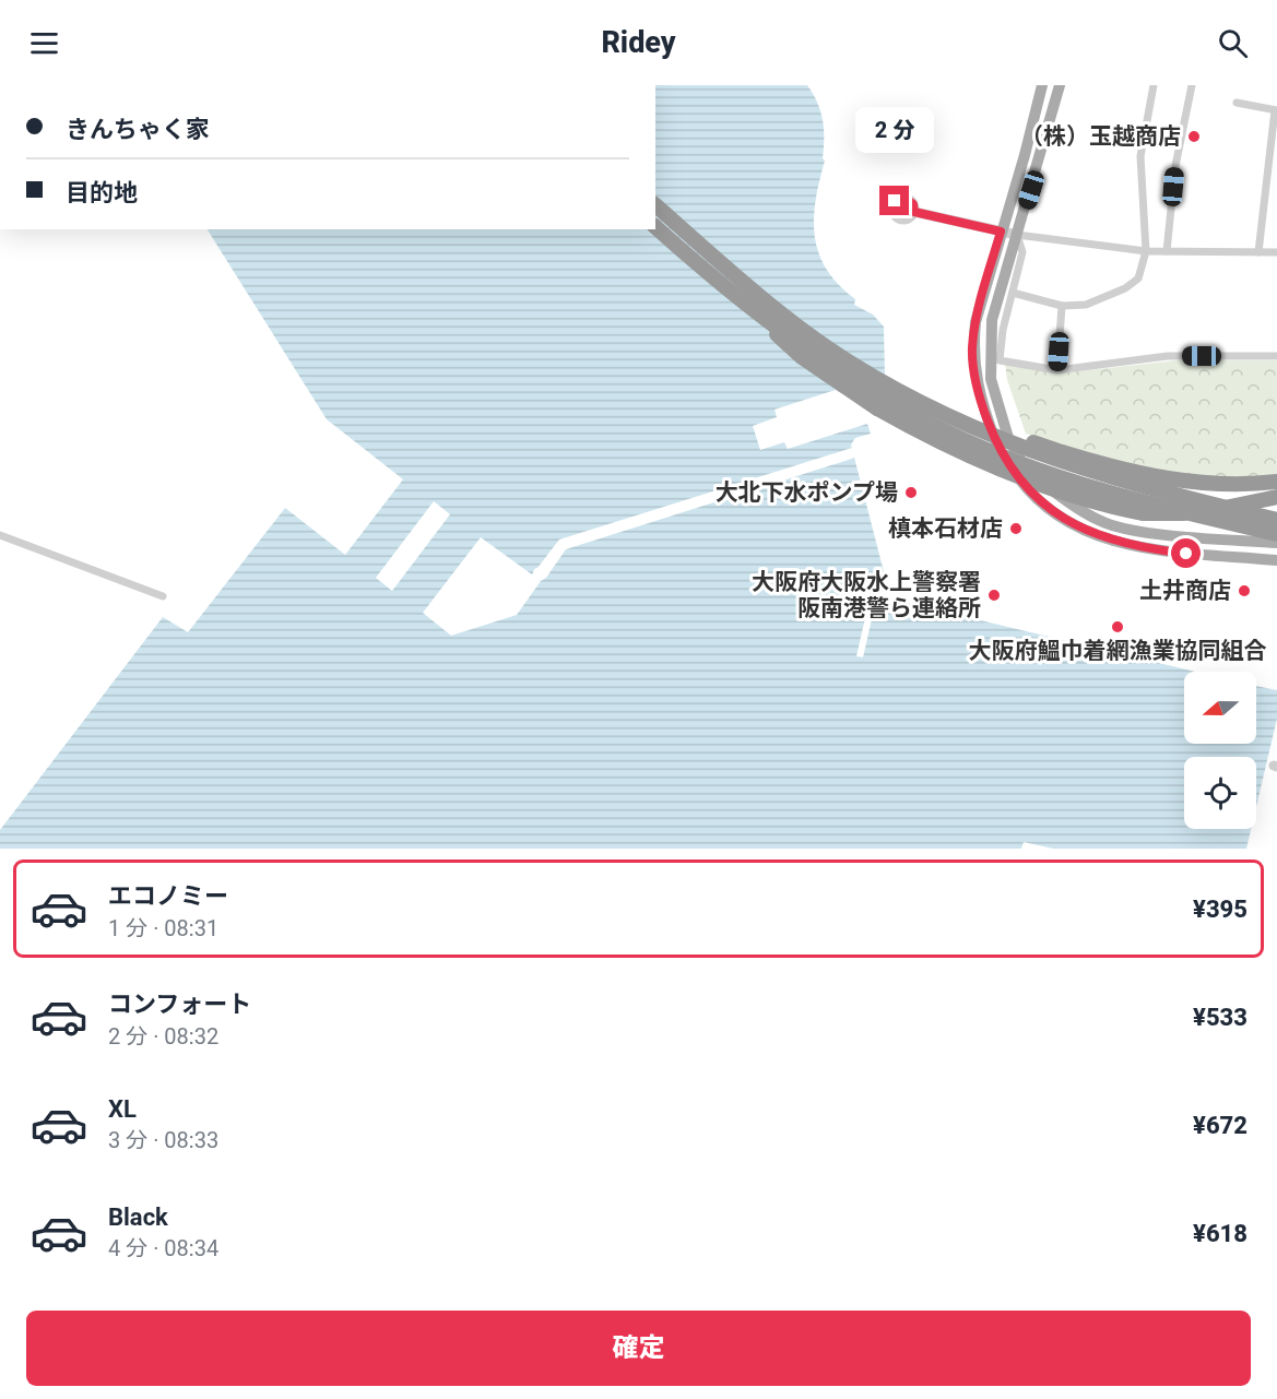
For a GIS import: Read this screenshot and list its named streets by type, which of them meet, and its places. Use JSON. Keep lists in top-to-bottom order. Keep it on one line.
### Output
{"places":["（株）玉越商店","大北下水ポンプ場","槙本石材店","土井商店","大阪府大阪水上警察署 阪南港警ら連絡所","大阪府鰮巾着網漁業協同組合"],"north":"left","page":{"header":"Ridey","banner":["きんちゃく家","目的地"],"bubble":"2 分","list":[{"name":"エコノミー","note":"1 分 · 08:31","value":"¥395"},{"name":"コンフォート","note":"2 分 · 08:32","value":"¥533"},{"name":"XL","note":"3 分 · 08:33","value":"¥672"},{"name":"Black","note":"4 分 · 08:34","value":"¥618"}],"buttons":"確定"}}
